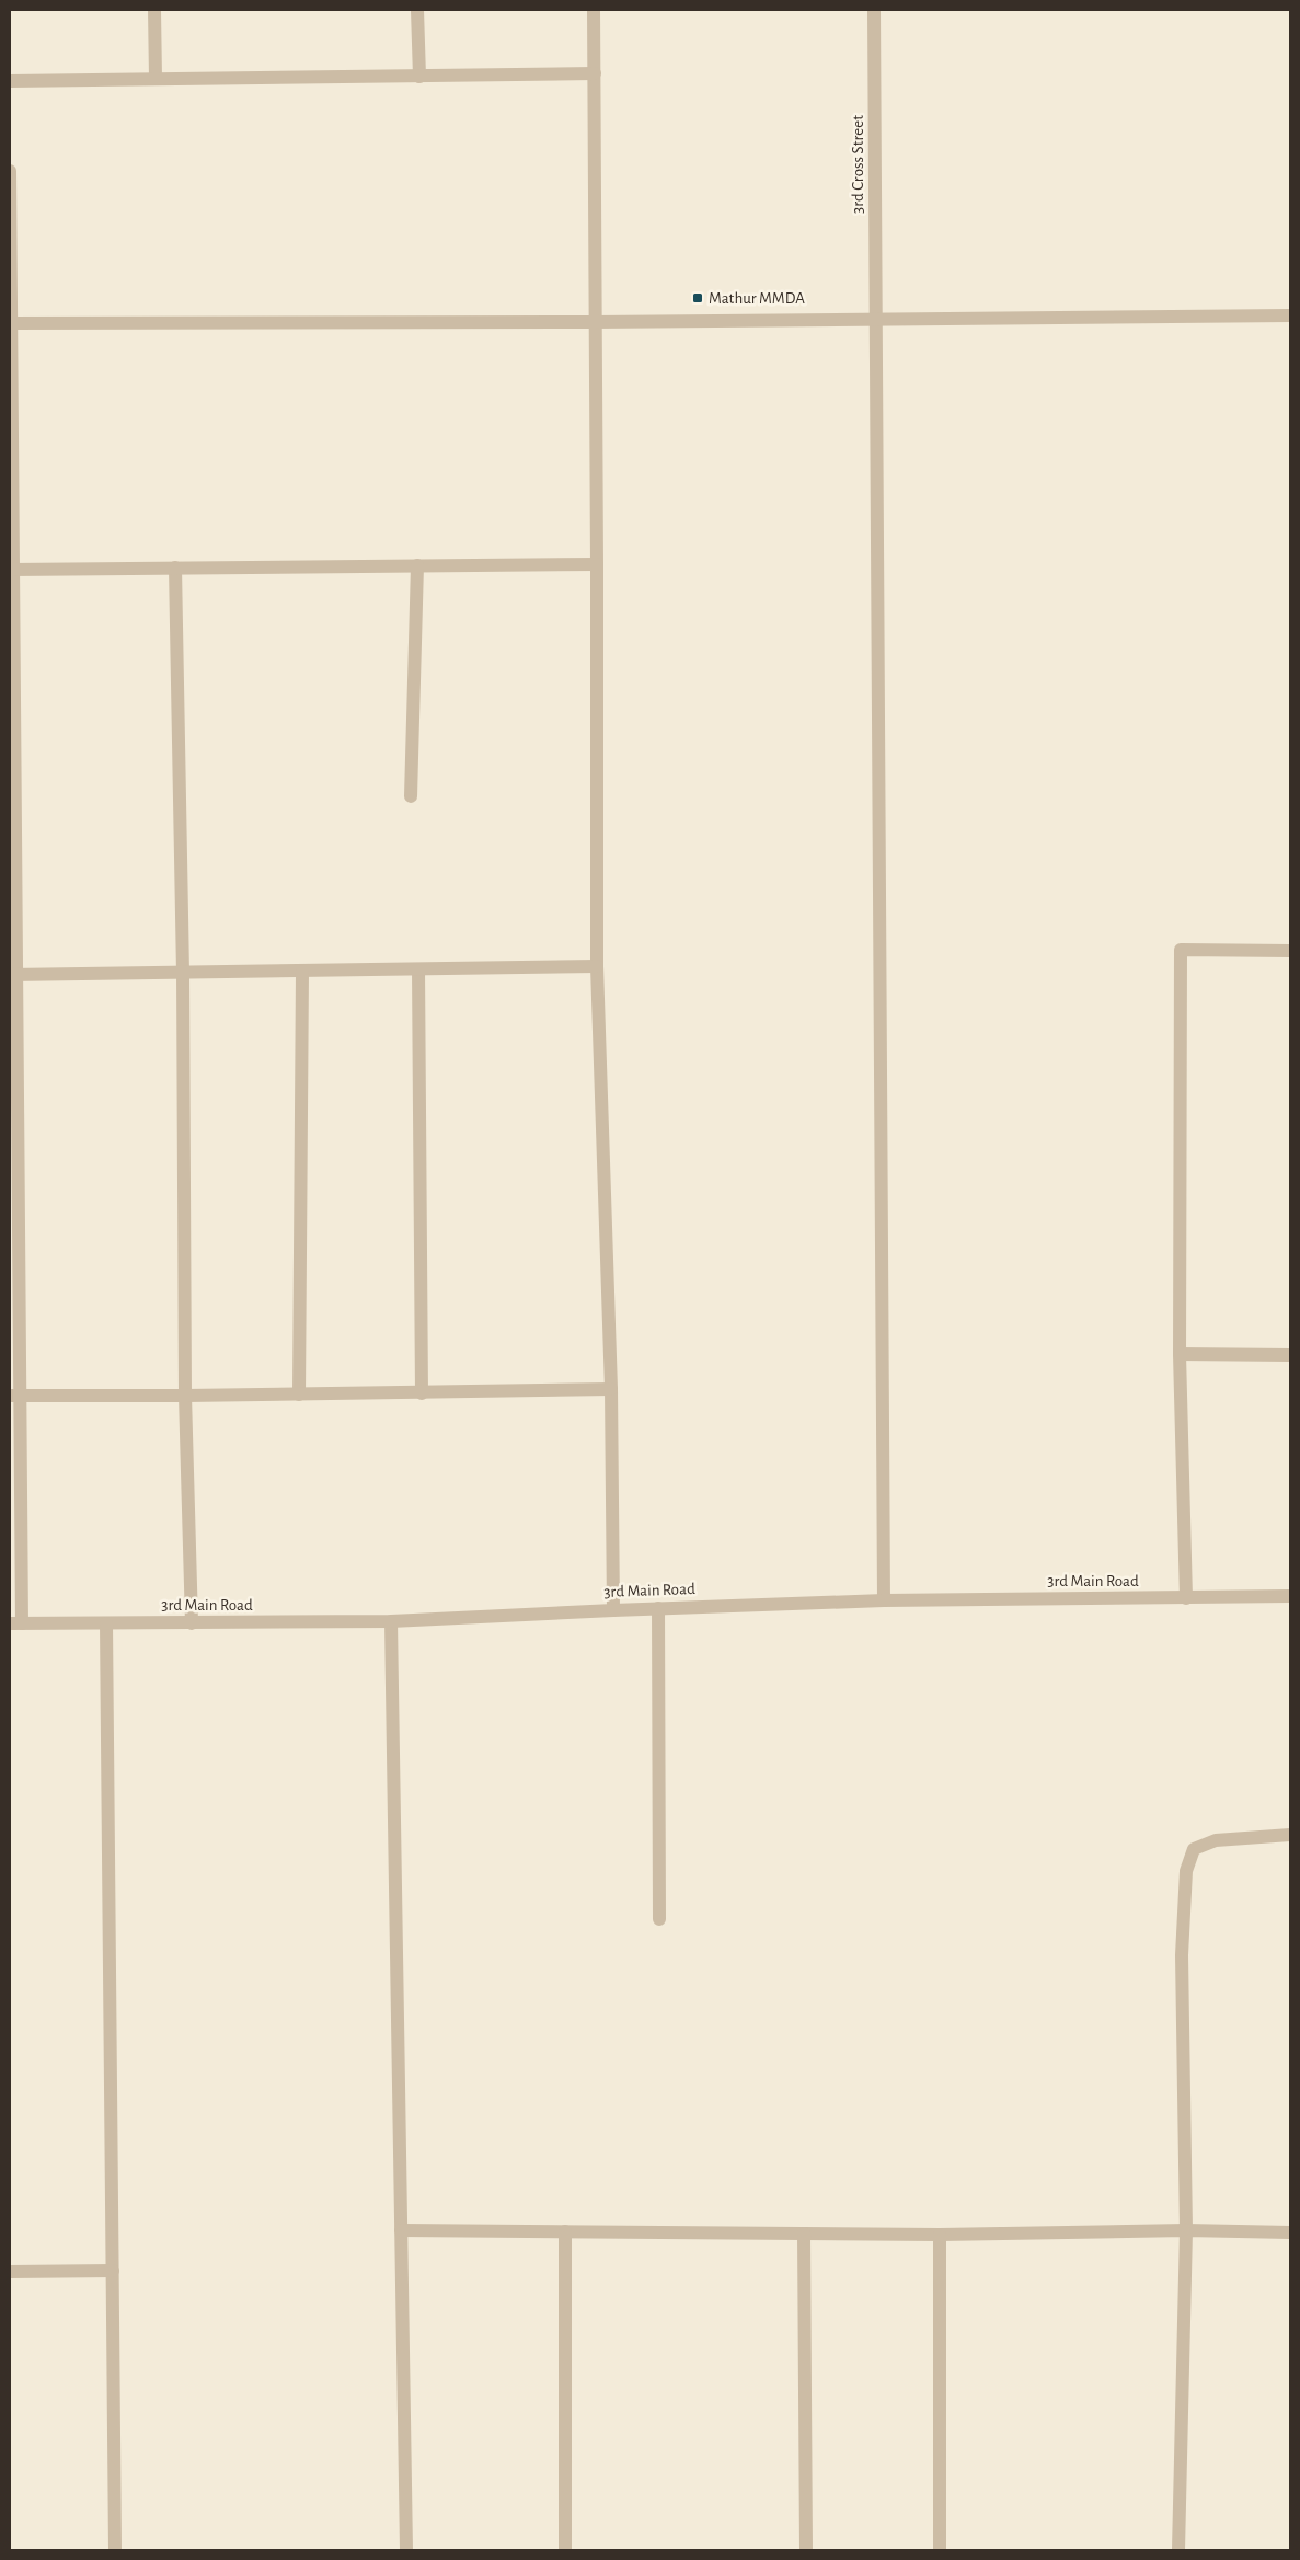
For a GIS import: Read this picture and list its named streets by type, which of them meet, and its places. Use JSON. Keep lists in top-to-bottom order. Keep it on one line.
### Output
{"streets":{"street":["3rd Cross Street","3rd Main Road"]},"crossings":[["3rd Cross Street","3rd Main Road"]],"places":{"transit":["Mathur MMDA"]}}
